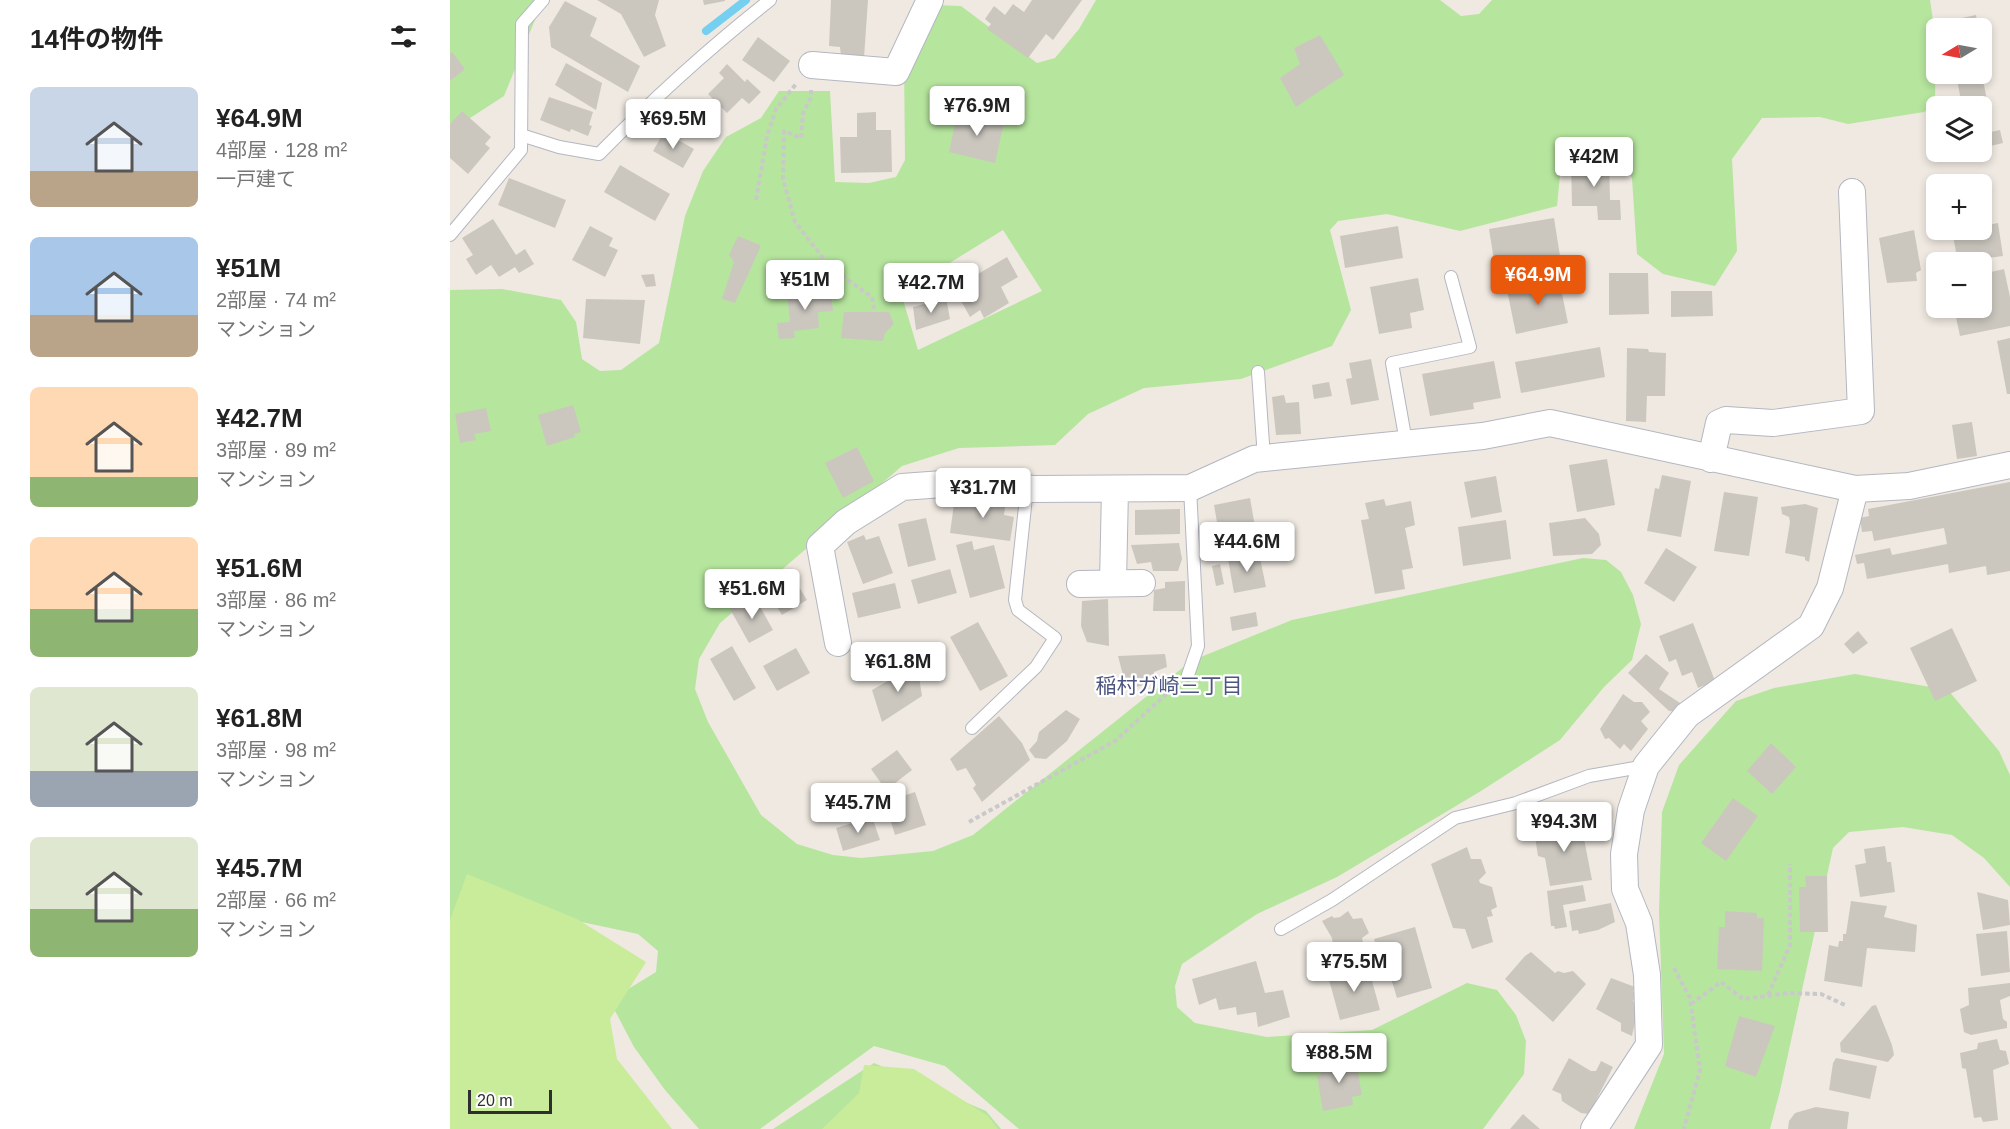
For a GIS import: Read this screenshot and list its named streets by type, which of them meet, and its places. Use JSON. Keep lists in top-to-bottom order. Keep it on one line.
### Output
{"districts":["稲村ガ崎三丁目"],"scale_bar":"20 m","north":"left","page":{"heading":"14件の物件","map_buttons":["+","−"],"list":[{"name":"¥64.9M","note":"4部屋 · 128 m² · 一戸建て"},{"name":"¥51M","note":"2部屋 · 74 m² · マンション"},{"name":"¥42.7M","note":"3部屋 · 89 m² · マンション"},{"name":"¥51.6M","note":"3部屋 · 86 m² · マンション"},{"name":"¥61.8M","note":"3部屋 · 98 m² · マンション"},{"name":"¥45.7M","note":"2部屋 · 66 m² · マンション"}],"price":["¥76.9M","¥69.5M","¥42M","¥64.9M","¥51M","¥42.7M","¥31.7M","¥44.6M","¥51.6M","¥61.8M","¥45.7M","¥94.3M","¥75.5M","¥88.5M"],"scale":"20 m"}}
